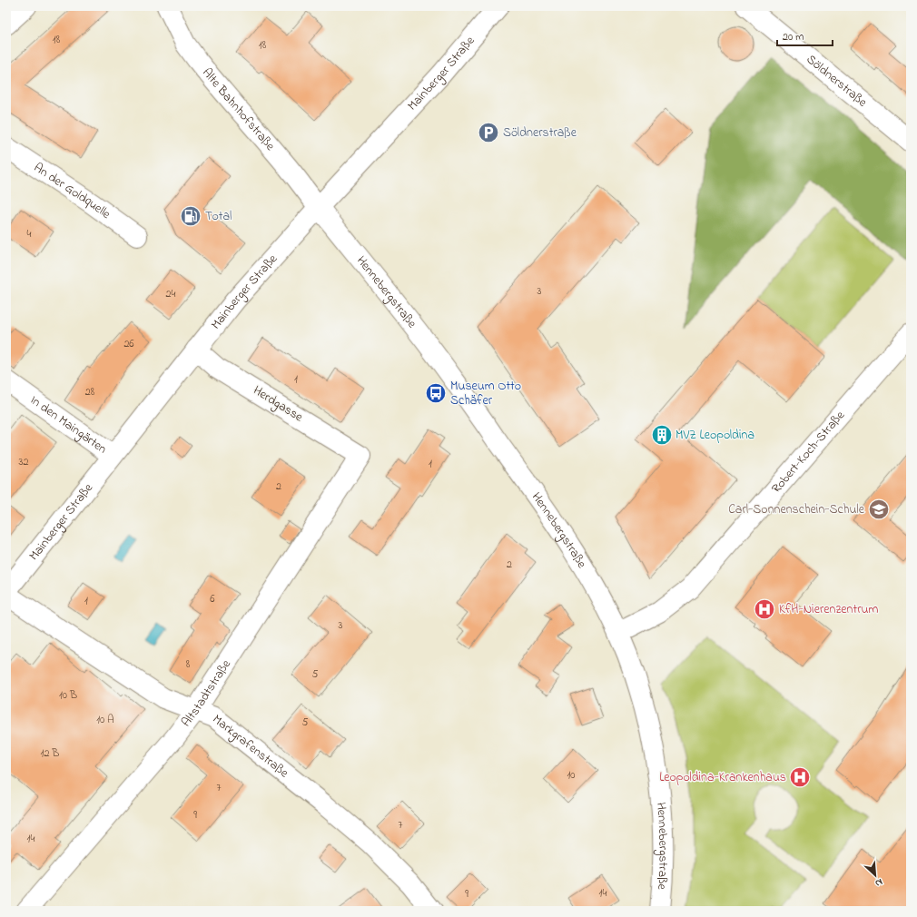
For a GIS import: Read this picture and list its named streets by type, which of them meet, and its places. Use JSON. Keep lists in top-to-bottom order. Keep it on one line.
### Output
{"streets":{"street":["Mainberger Straße","Söldnerstraße","Alte Bahnhofstraße","An der Goldquelle","Hennebergstraße","Herdgasse","In den Maingärten","Robert-Koch-Straße","Altstadtstraße","Markgrafenstraße"]},"crossings":[["Mainberger Straße","Alte Bahnhofstraße"],["Mainberger Straße","Hennebergstraße"],["Mainberger Straße","Herdgasse"],["Mainberger Straße","In den Maingärten"],["Alte Bahnhofstraße","Hennebergstraße"],["Hennebergstraße","Robert-Koch-Straße"],["Herdgasse","Altstadtstraße"],["Altstadtstraße","Markgrafenstraße"]],"places":{"parking":["Söldnerstraße"],"fuel station":["Total"],"bus stop":["Museum Otto Schäfer"],"building":["MVZ Leopoldina"],"school or university":["Carl-Sonnenschein-Schule"],"hospital":["KfH-Nierenzentrum","Leopoldina-Krankenhaus"]},"house_numbers":["18","18","4","3","24","26","1","28","32","1","2","2","6","1","3","8","5","10 B","10 A","5","12 B","10","7","9","7","14","14","9"],"scale_bar":"20 m","north":"bottom right"}
